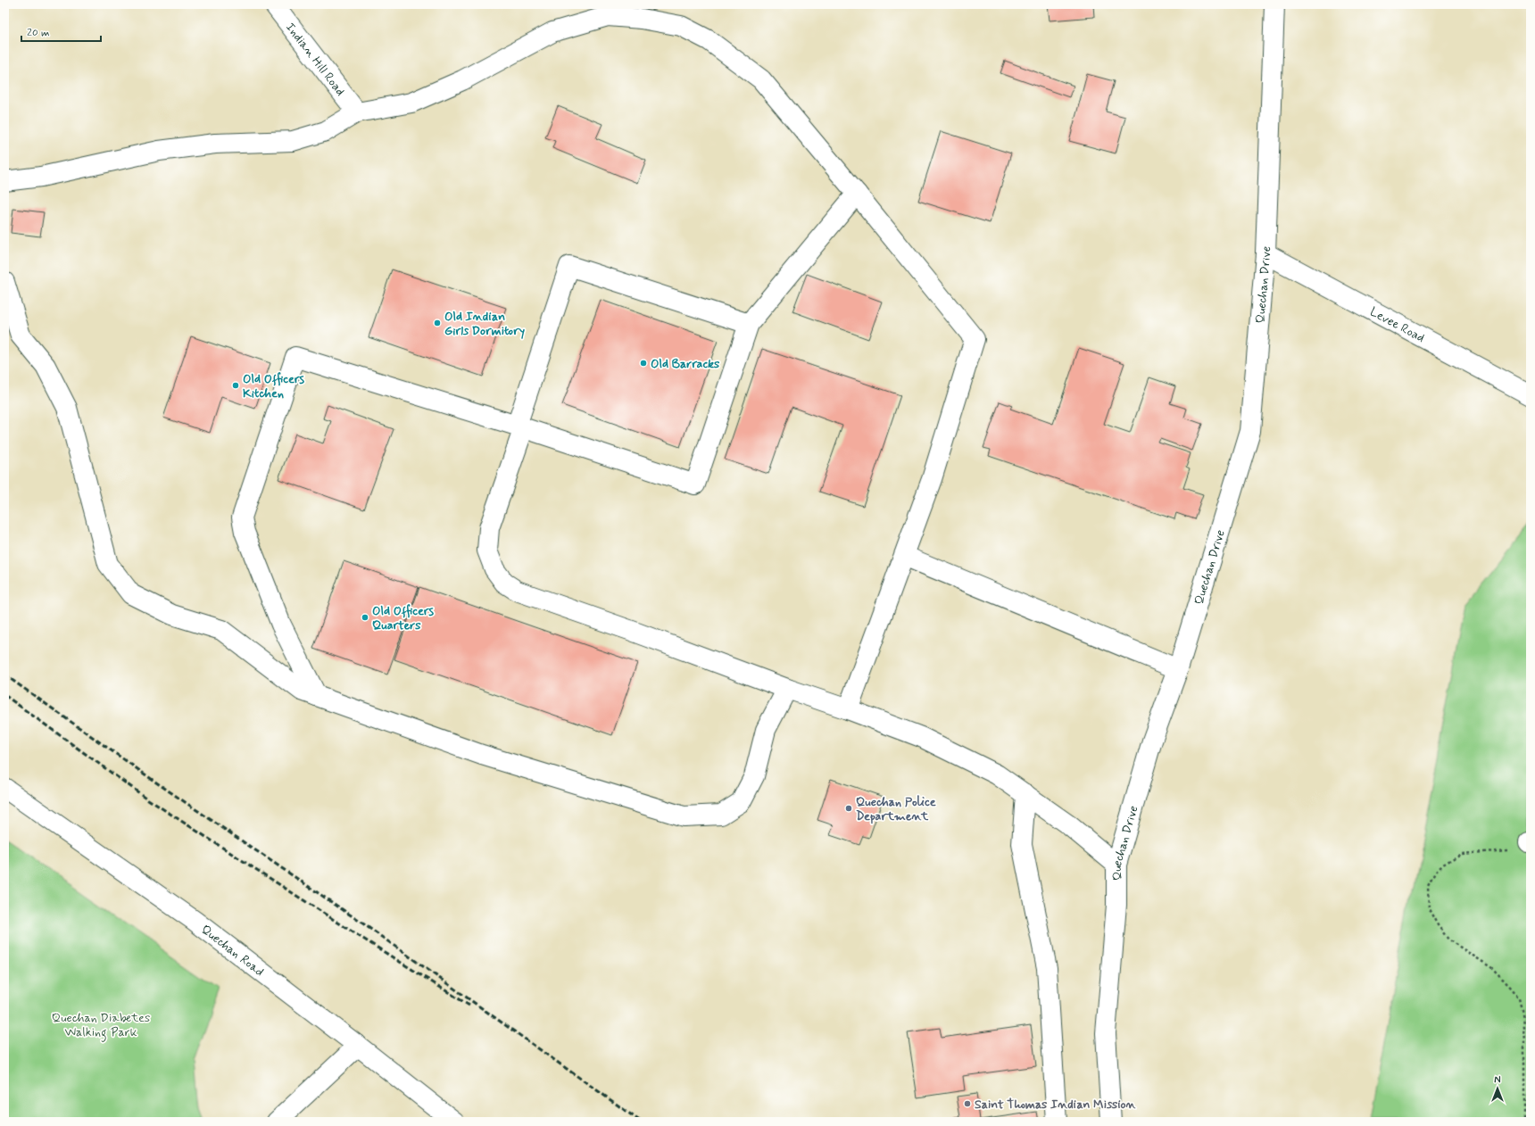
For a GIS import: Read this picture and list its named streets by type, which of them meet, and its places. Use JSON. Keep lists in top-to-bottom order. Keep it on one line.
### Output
{"streets":{"street":["Indian Hill Road","Quechan Drive","Levee Road","Quechan Road"]},"crossings":[["Quechan Drive","Levee Road"]],"parks":["Quechan Diabetes Walking Park"],"places":["Old Indian Girls Dormitory","Old Barracks","Old Officers Kitchen","Old Officers Quarters","Quechan Police Department","Saint Thomas Indian Mission"],"scale_bar":"20 m","north":"top"}
